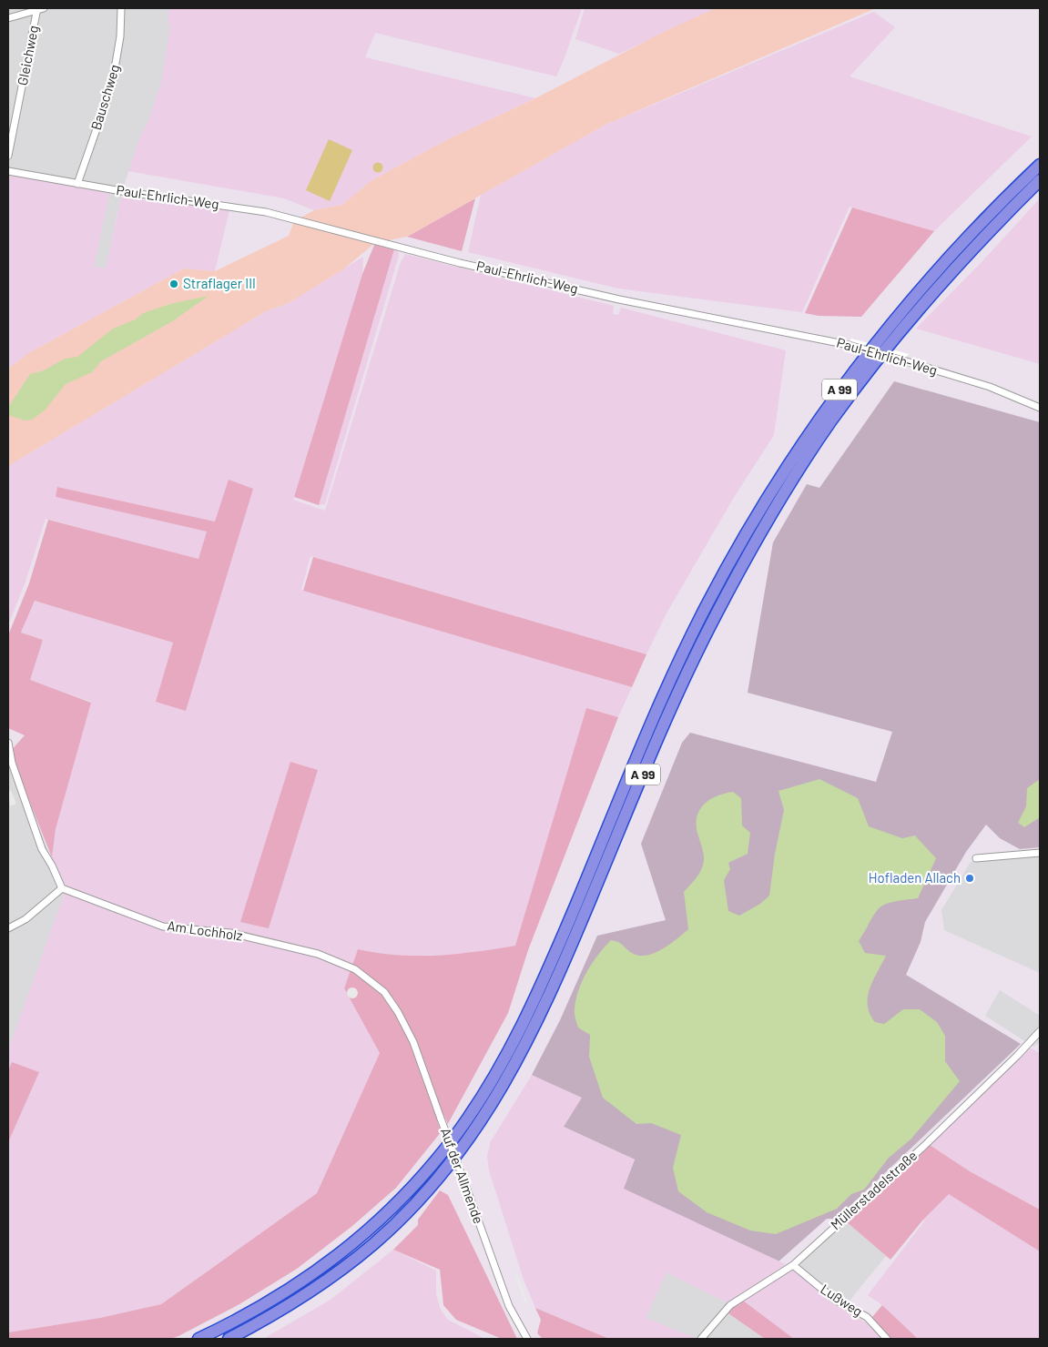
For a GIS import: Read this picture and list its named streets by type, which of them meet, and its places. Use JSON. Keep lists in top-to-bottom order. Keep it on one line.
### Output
{"streets":{"highway":["A 99"],"street":["Gleichweg","Bauschweg","Paul-Ehrlich-Weg","Am Lochholz","Auf der Allmende","Müllerstadelstraße","Lußweg"]},"crossings":[["Bauschweg","Paul-Ehrlich-Weg"],["Am Lochholz","Auf der Allmende"],["Müllerstadelstraße","Lußweg"]],"places":["Straflager III","Hofladen Allach"]}
